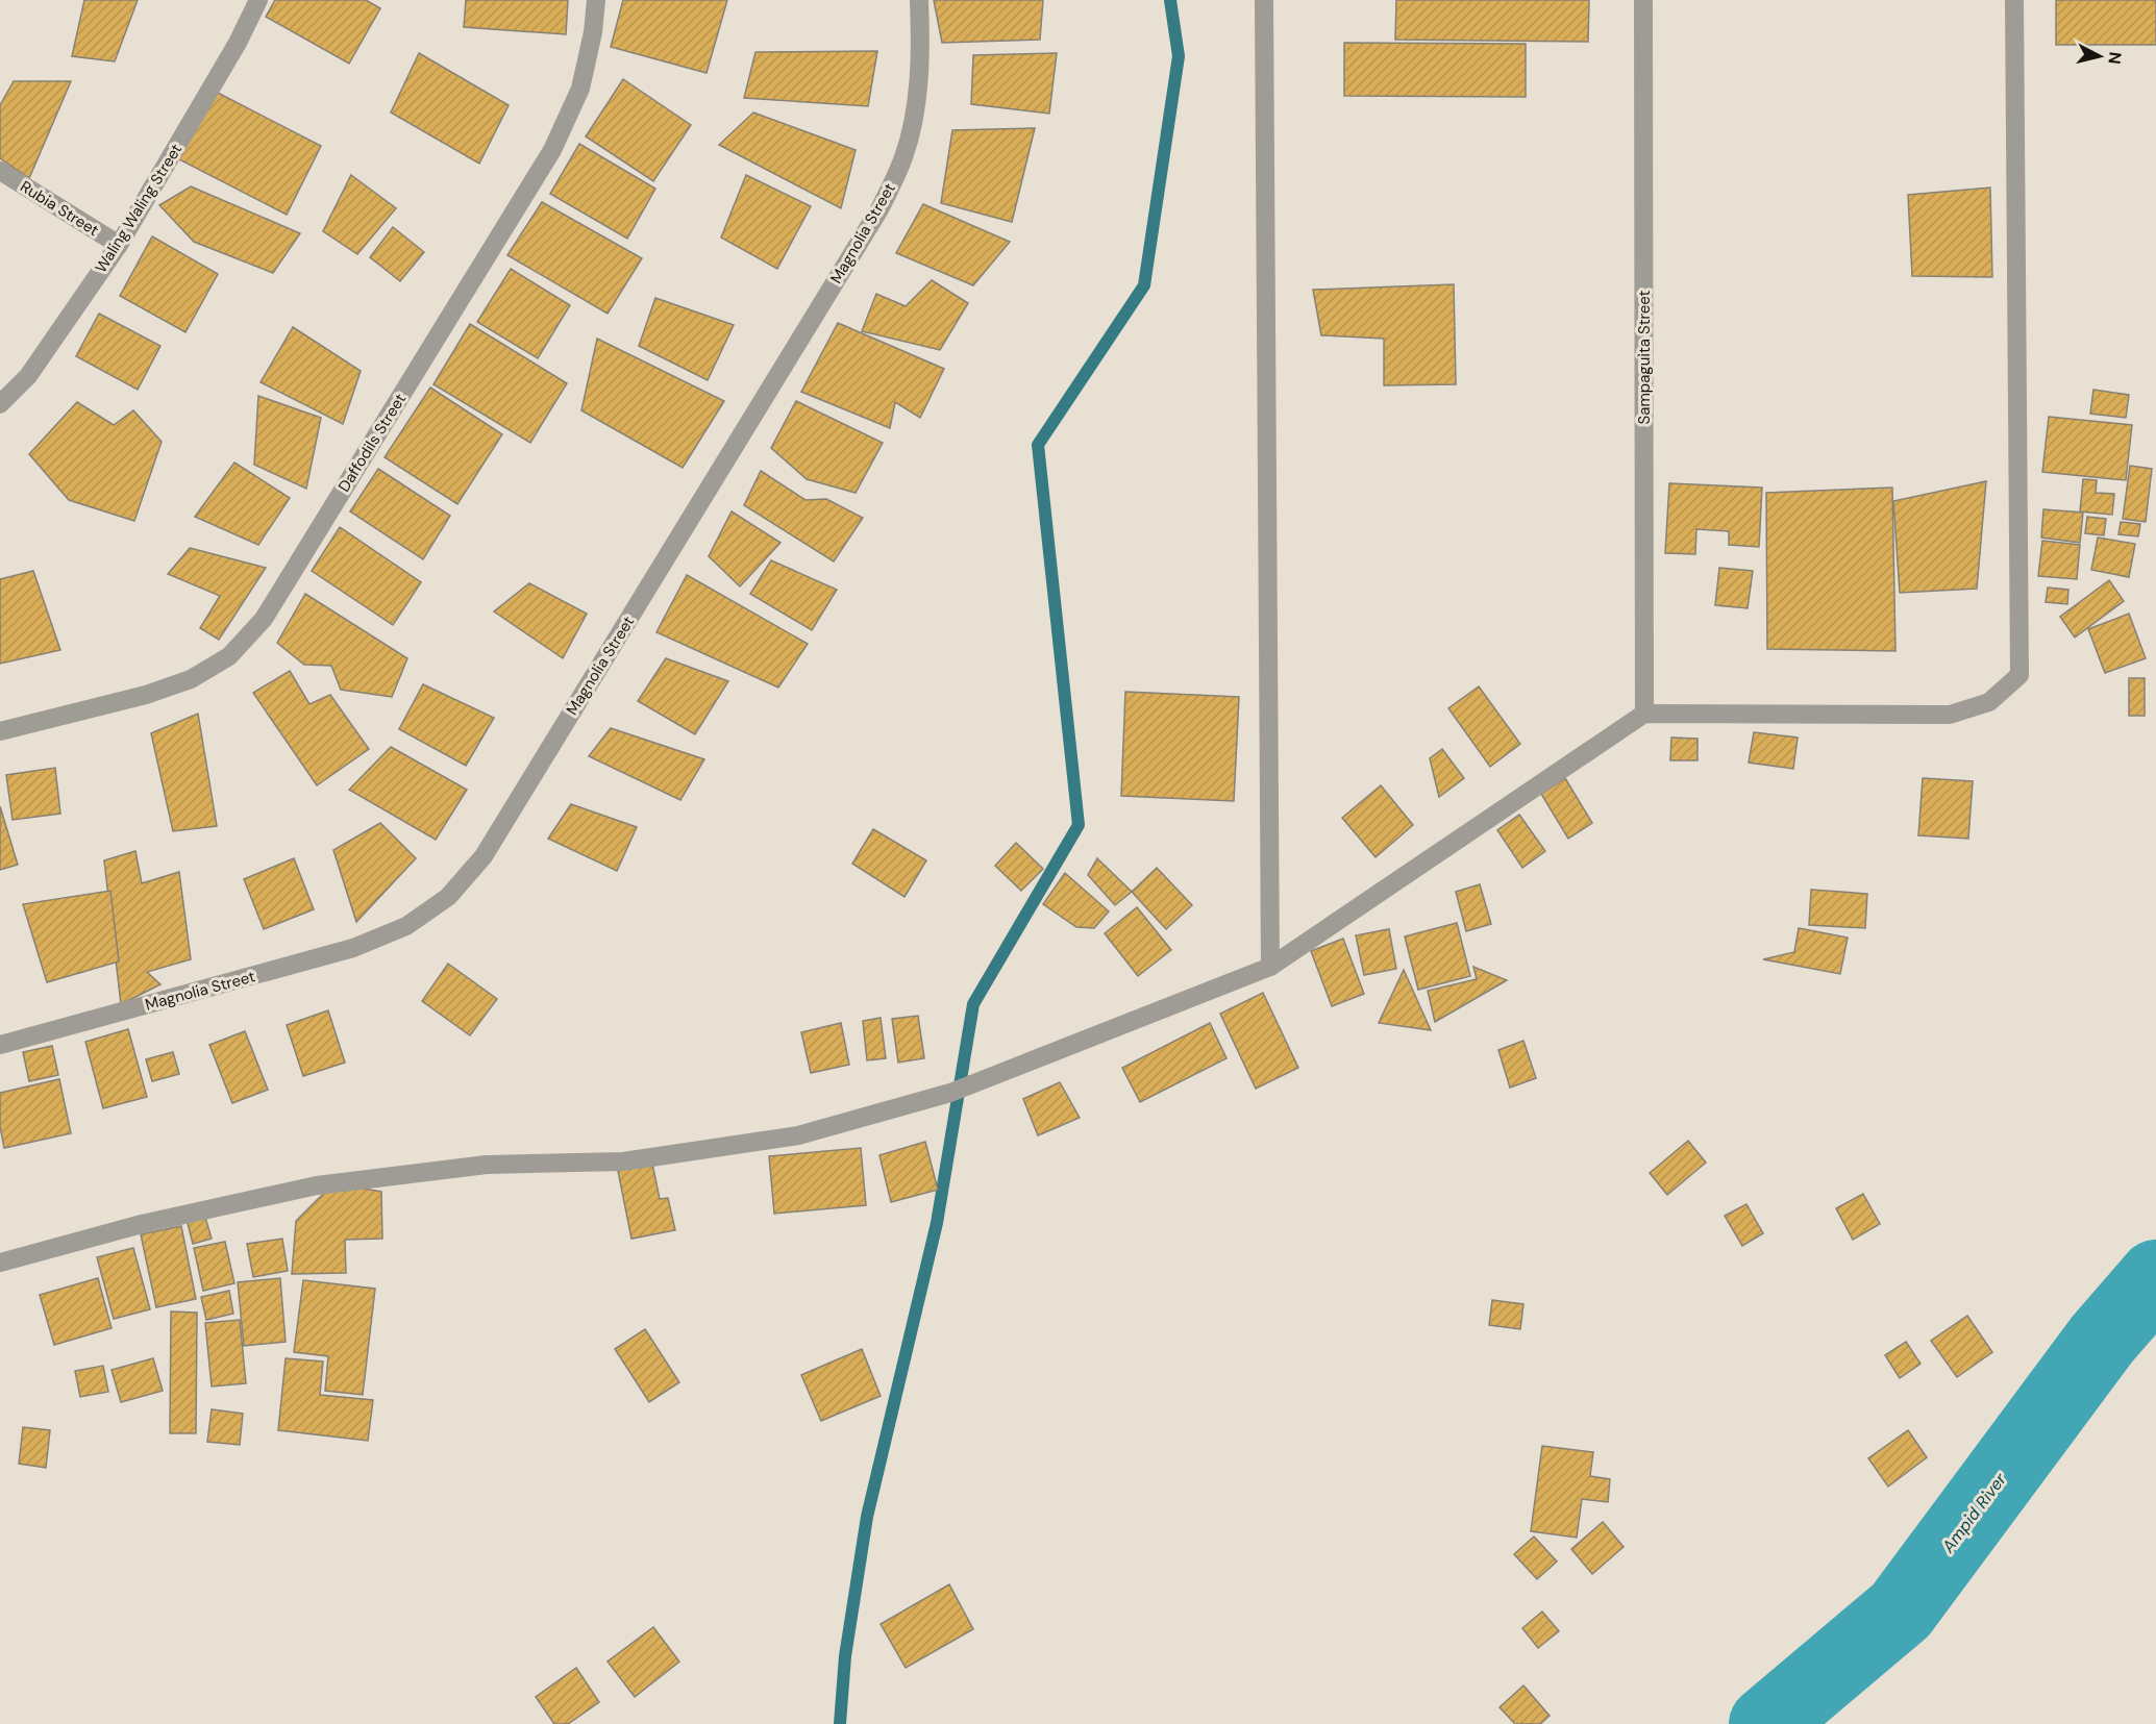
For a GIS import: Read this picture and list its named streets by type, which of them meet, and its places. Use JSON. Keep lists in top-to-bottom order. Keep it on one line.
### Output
{"streets":{"street":["Rubia Street","Waling Waling Street","Magnolia Street","Sampaguita Street","Daffodils Street"]},"crossings":[["Rubia Street","Waling Waling Street"]],"water":["Ampid River"],"north":"right"}
